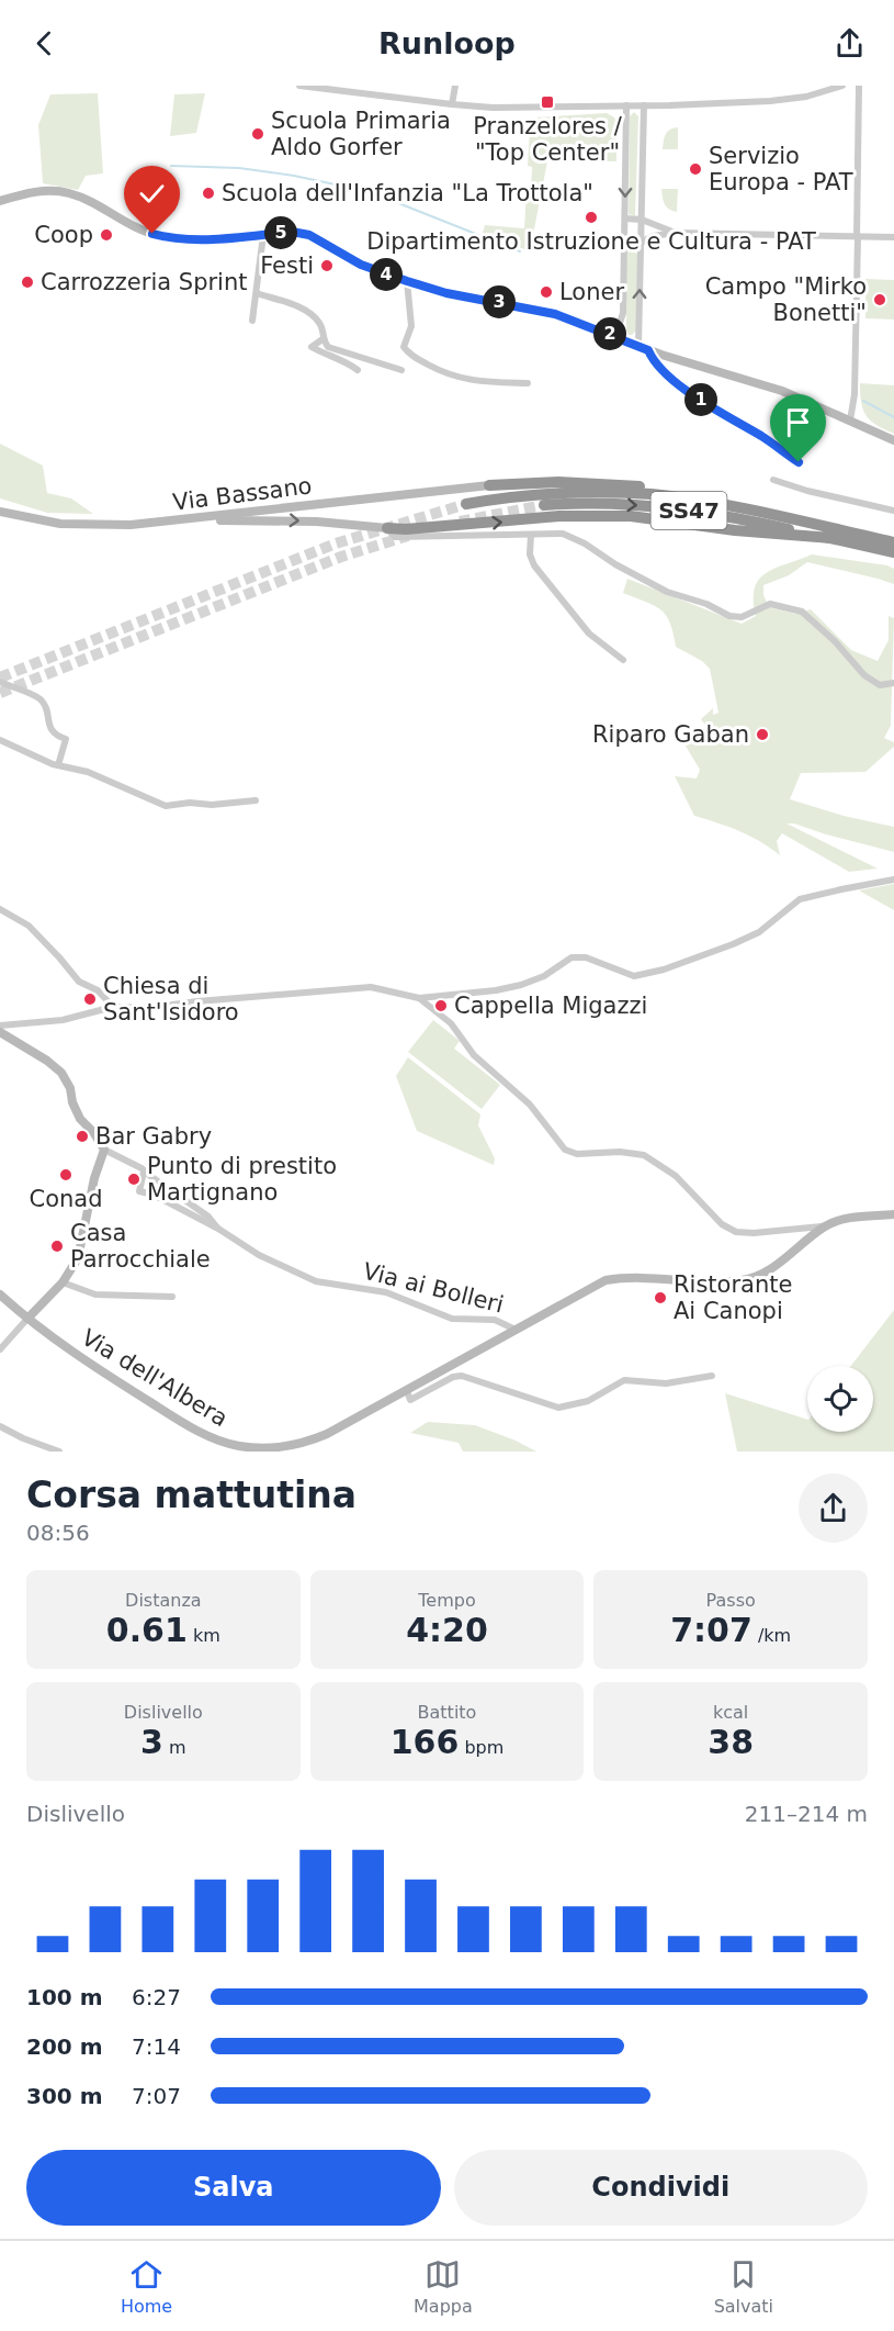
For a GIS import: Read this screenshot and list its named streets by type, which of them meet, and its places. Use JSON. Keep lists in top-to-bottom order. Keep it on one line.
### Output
{"streets":{"highway":["SS47"],"street":["Via Bassano","Via ai Bolleri","Via dell'Albera"]},"crossings":[["Via ai Bolleri","Via dell'Albera"]],"places":{"transit":["Pranzelores / \"Top Center\""],"other":["Scuola Primaria Aldo Gorfer","Servizio Europa - PAT","Scuola dell'Infanzia \"La Trottola\"","Dipartimento Istruzione e Cultura - PAT","Coop","Festi","Carrozzeria Sprint","Loner","Campo \"Mirko Bonetti\"","Riparo Gaban","Chiesa di Sant'Isidoro","Cappella Migazzi","Bar Gabry","Conad","Punto di prestito Martignano","Casa Parrocchiale","Ristorante Ai Canopi"]},"page":{"header":"Runloop","pins":["5","4","3","2","1"],"heading":["Corsa mattutina","08:56"],"stats":[["Distanza","0.61 km"],["Tempo","4:20"],["Passo","7:07 /km"],["Dislivello","3 m"],["Battito","166 bpm"],["kcal","38"]],"chart":["Dislivello","211–214 m"],"list":[{"name":"100 m","note":"6:27"},{"name":"200 m","note":"7:14"},{"name":"300 m","note":"7:07"}],"buttons":["Salva","Condividi"],"tabs":["Home","Mappa","Salvati"]}}
